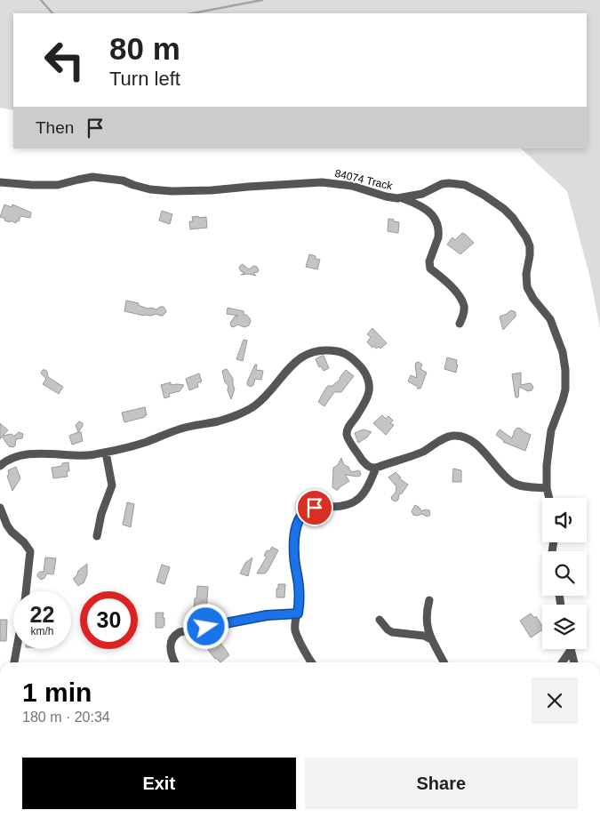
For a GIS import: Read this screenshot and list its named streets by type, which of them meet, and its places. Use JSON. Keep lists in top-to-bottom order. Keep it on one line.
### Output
{"streets":{"street":["84074 Track"]},"page":{"turn":["80 m","Turn left"],"then":"Then","speed":"22 km/h","limit":"30","heading":["1 min","180 m · 20:34"],"buttons":["Exit","Share"]}}
